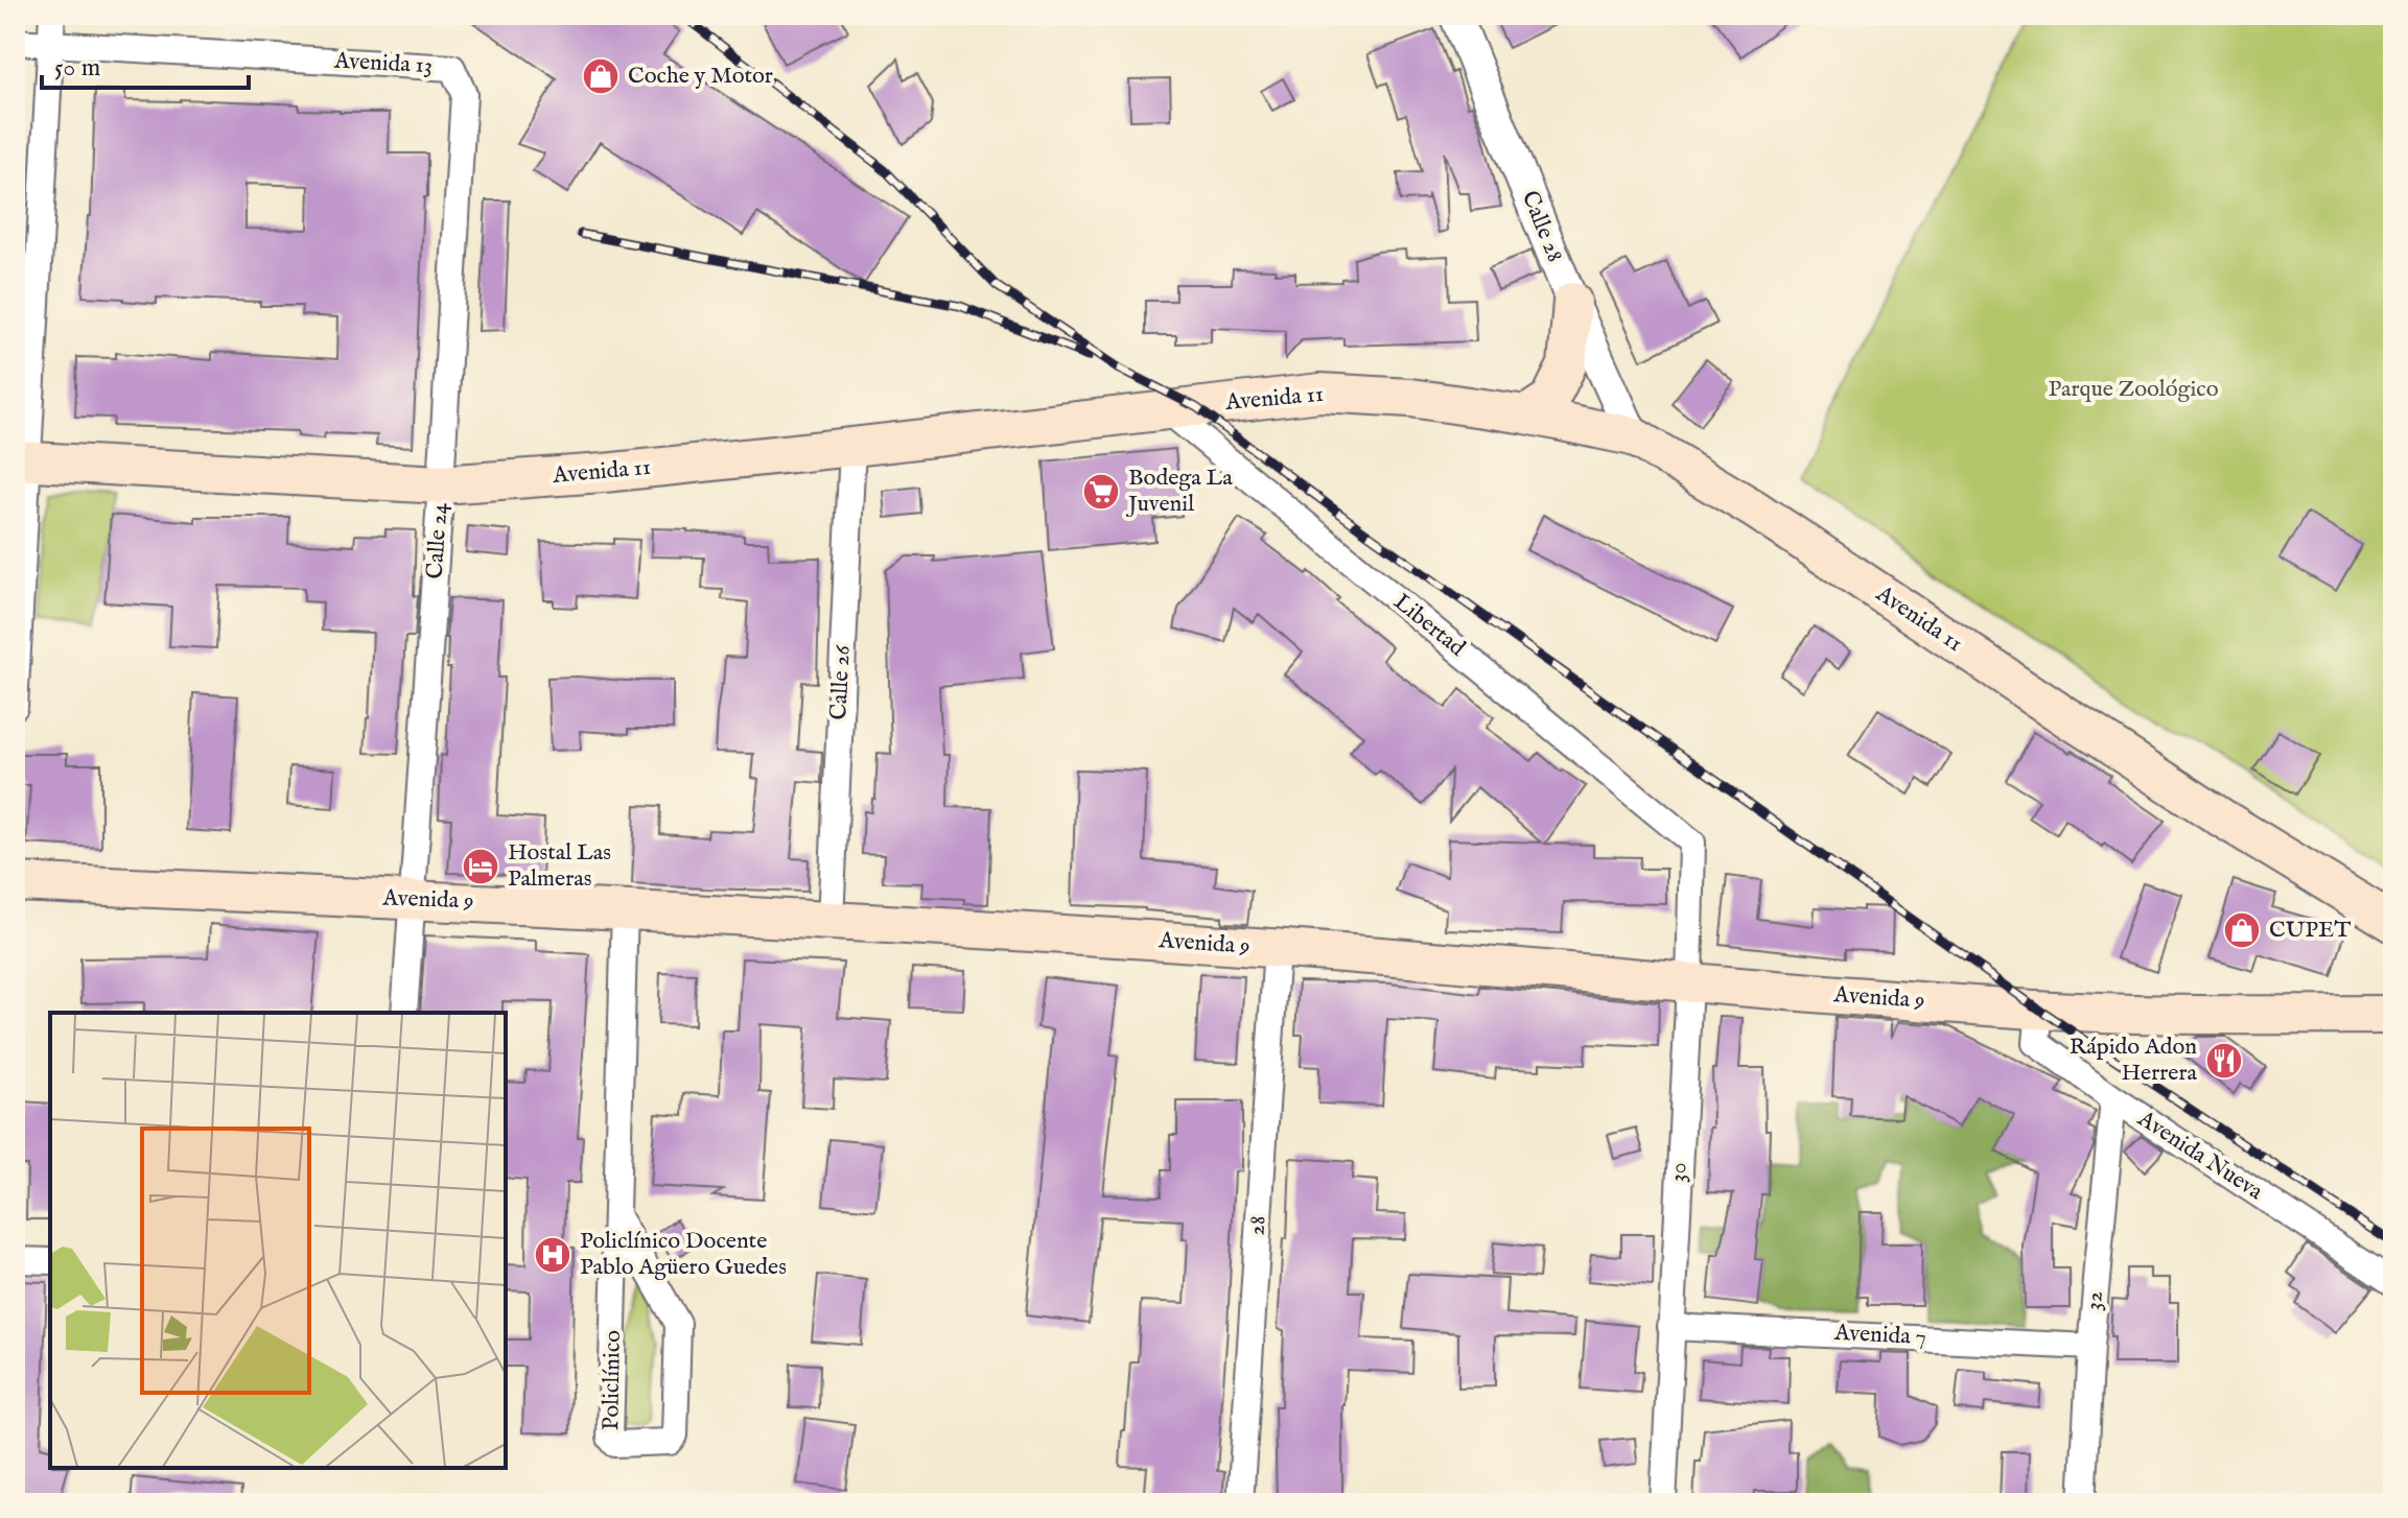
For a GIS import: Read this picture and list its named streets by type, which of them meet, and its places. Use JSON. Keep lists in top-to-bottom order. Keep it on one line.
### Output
{"streets":{"main road":["Avenida 11","Avenida 9"],"street":["Avenida 13","Calle 28","Calle 24","Libertad","Calle 26","Avenida Nueva","30","28","32","Avenida 7","Policlínico"]},"crossings":[["Avenida 13","Calle 24"],["Calle 28","Avenida 11"],["Avenida 11","Calle 24"],["Avenida 11","Libertad"],["Avenida 11","Calle 26"],["Calle 24","Avenida 9"],["Libertad","30"],["Calle 26","Avenida 9"],["Avenida 9","Avenida Nueva"],["Avenida 9","30"],["Avenida 9","28"],["Avenida 9","Policlínico"],["Avenida Nueva","32"],["30","Avenida 7"],["32","Avenida 7"]],"parks":["Parque Zoológico"],"places":{"shop":["Coche y Motor","CUPET"],"supermarket":["Bodega La Juvenil"],"hotel":["Hostal Las Palmeras"],"restaurant":["Rápido Adon Herrera"],"hospital":["Policlínico Docente Pablo Agüero Guedes"]},"scale_bar":"50 m"}
